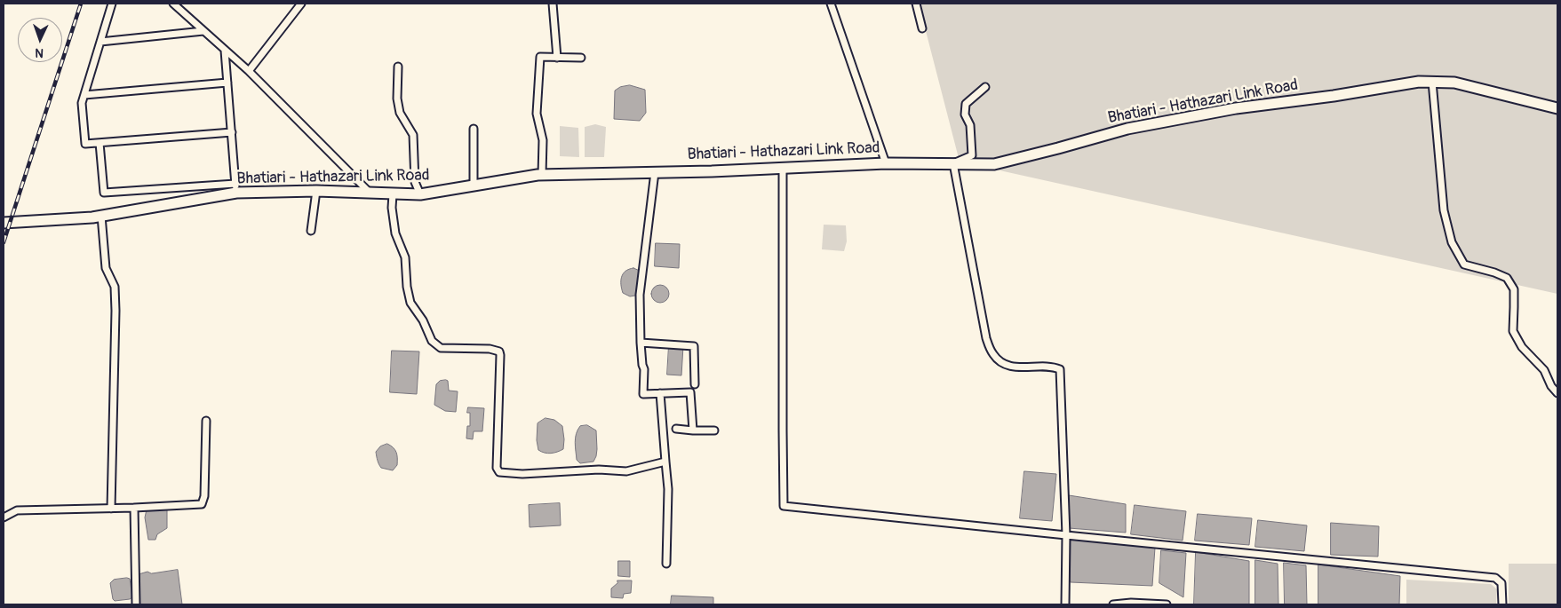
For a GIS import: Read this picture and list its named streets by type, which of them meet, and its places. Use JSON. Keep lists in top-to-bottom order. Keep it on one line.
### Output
{"streets":{"main road":["Bhatiari - Hathazari Link Road"]},"north":"bottom"}
